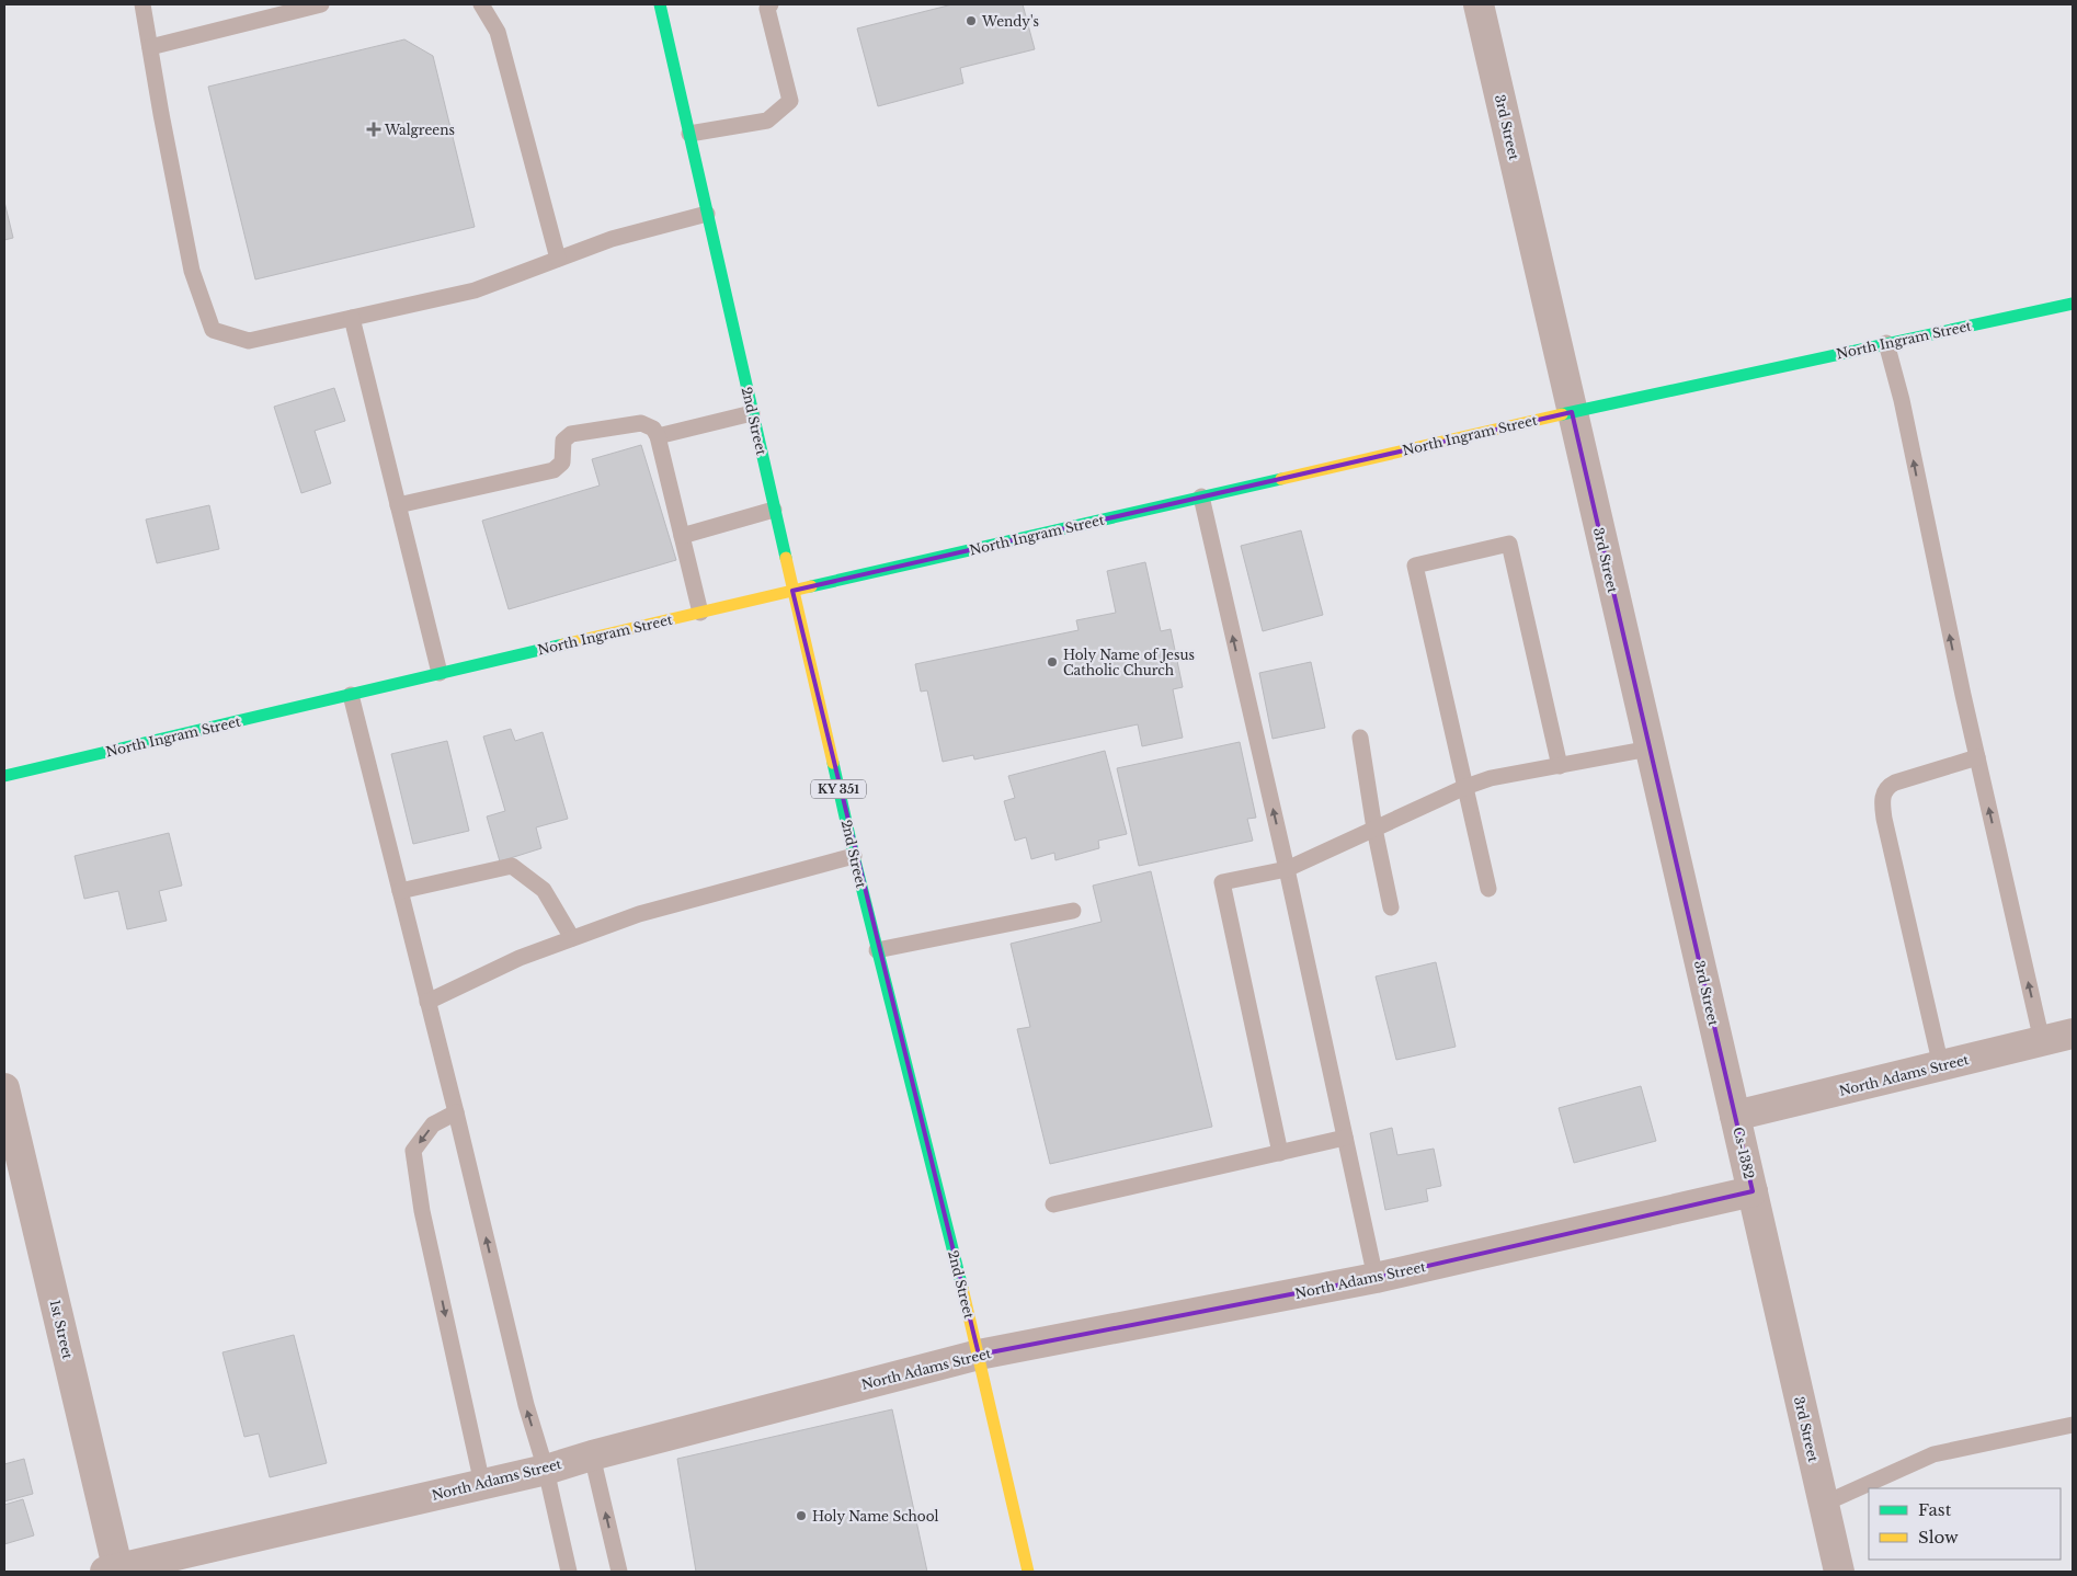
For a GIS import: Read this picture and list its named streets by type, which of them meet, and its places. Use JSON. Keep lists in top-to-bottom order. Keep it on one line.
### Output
{"streets":{"street":["3rd Street","North Ingram Street","2nd Street","KY 351","North Adams Street","Cs-1382","1st Street"]},"crossings":[["3rd Street","North Ingram Street"],["3rd Street","North Adams Street"],["3rd Street","Cs-1382"],["North Ingram Street","2nd Street"],["2nd Street","North Adams Street"],["North Adams Street","Cs-1382"],["North Adams Street","1st Street"]],"places":{"other":["Wendy's","Holy Name of Jesus Catholic Church","Holy Name School"],"health":["Walgreens"]},"legend":["Fast","Slow"]}
